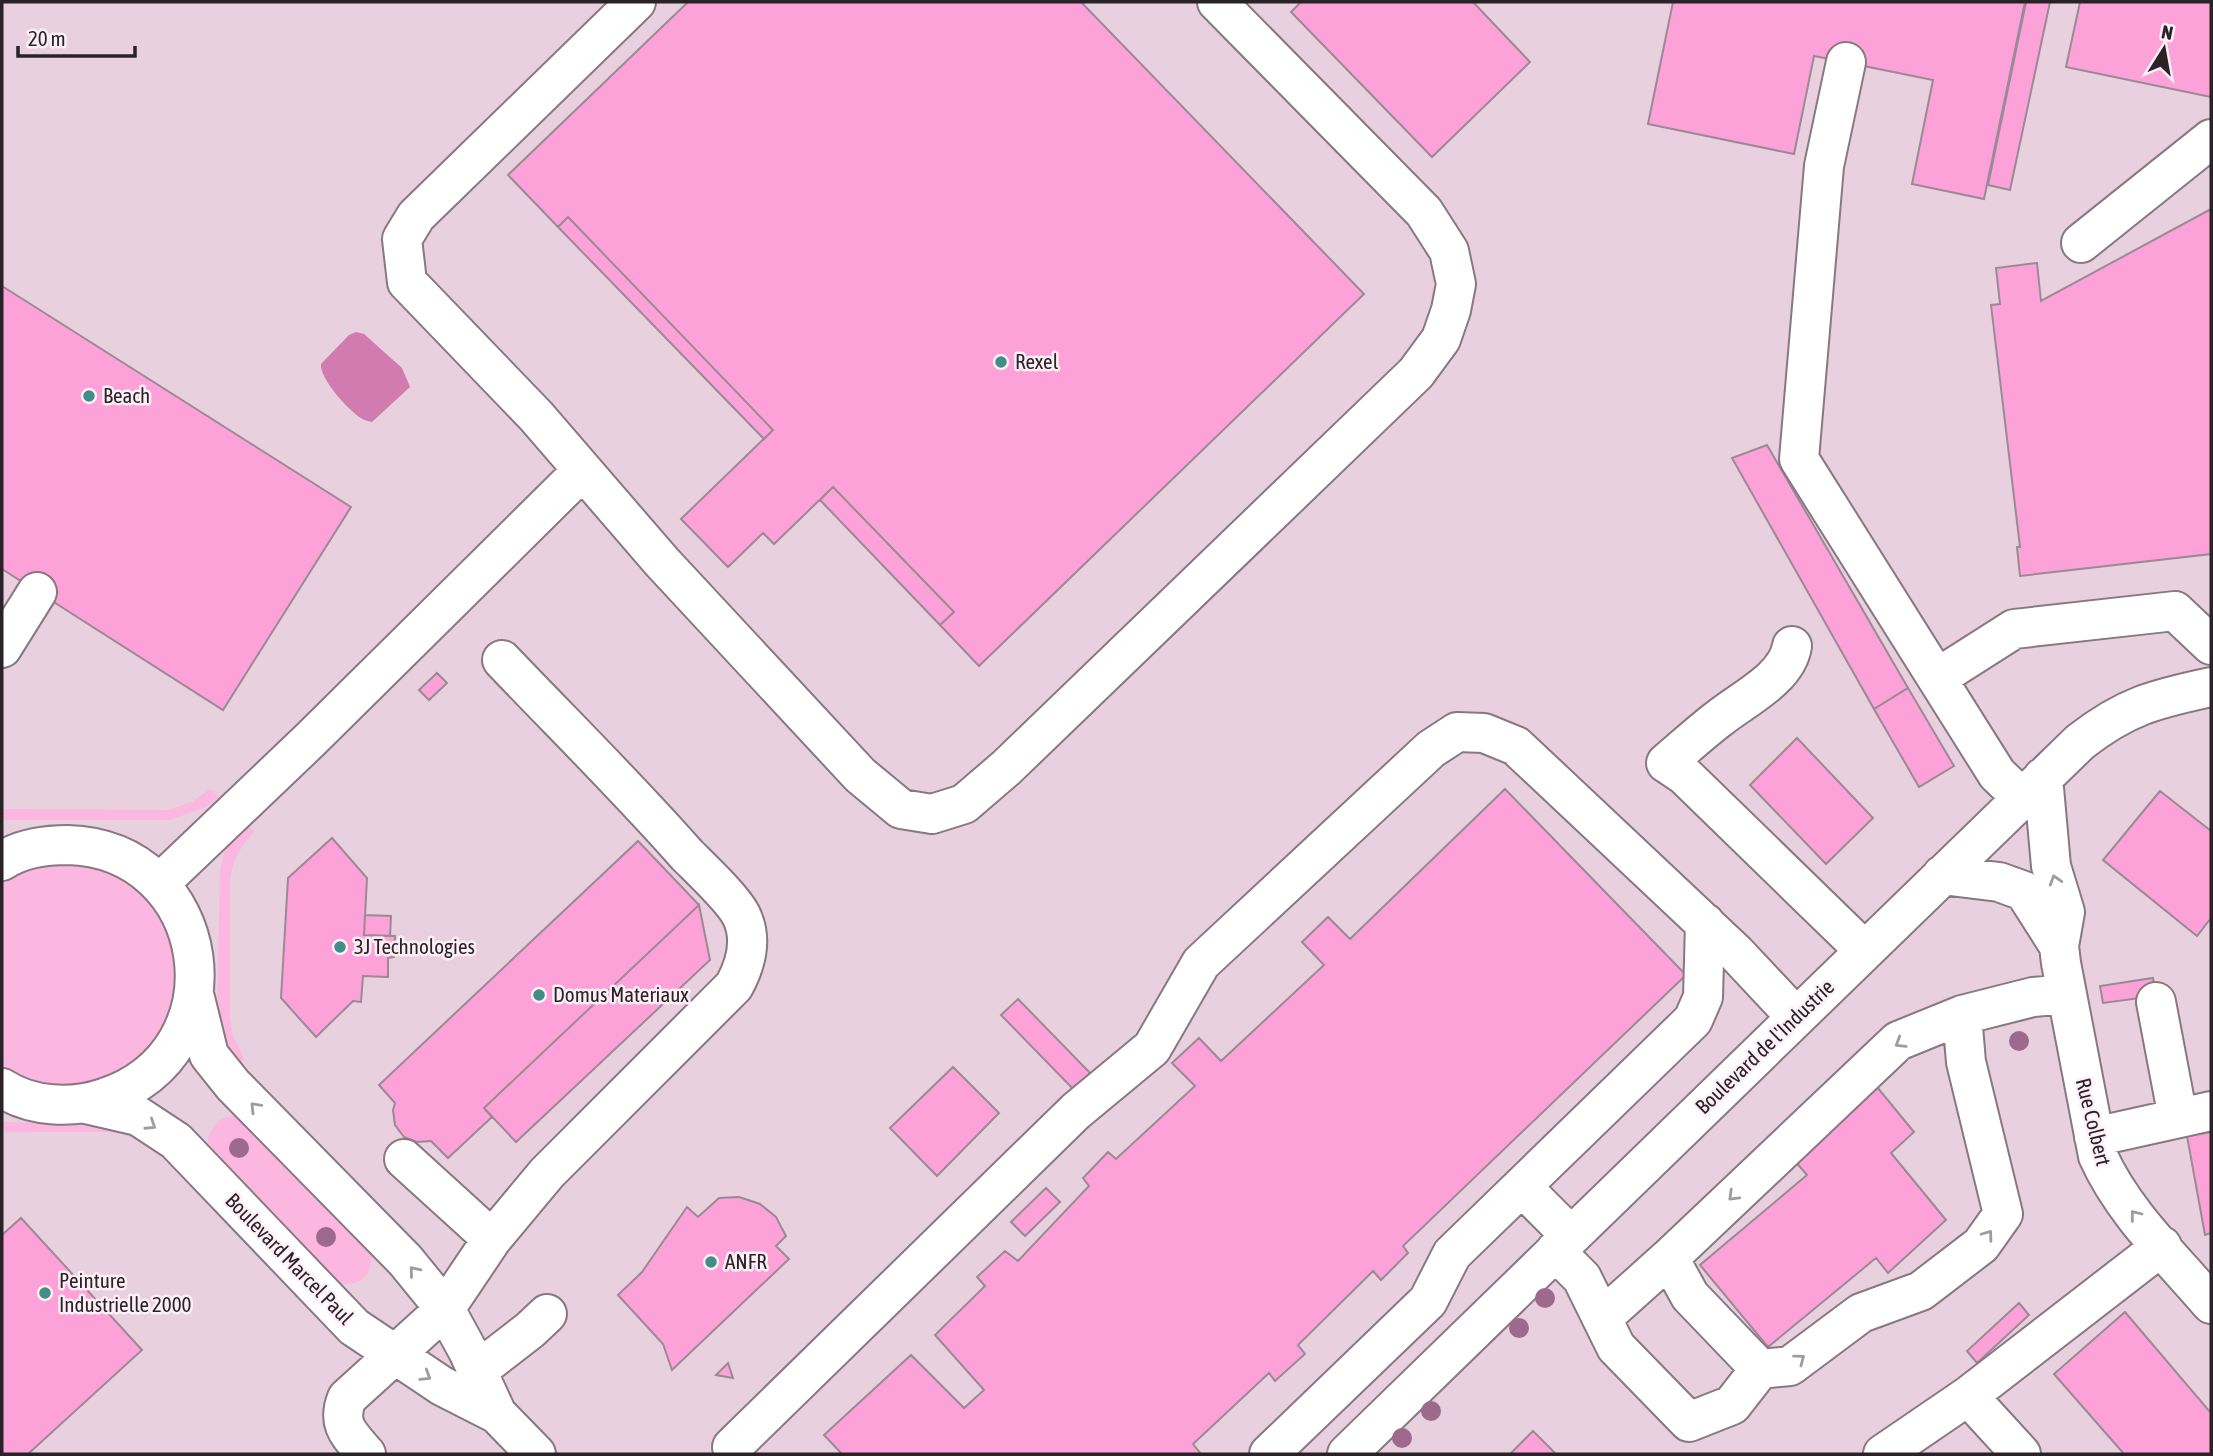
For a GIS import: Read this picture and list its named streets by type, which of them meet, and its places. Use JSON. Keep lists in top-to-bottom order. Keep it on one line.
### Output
{"streets":{"street":["Boulevard de l'Industrie","Rue Colbert","Boulevard Marcel Paul"]},"crossings":[["Boulevard de l'Industrie","Rue Colbert"]],"one_way":["Rue Colbert"],"places":["Rexel","Beach","3J Technologies","Domus Materiaux","ANFR","Peinture Industrielle 2000"],"scale_bar":"20 m","north":"top"}
